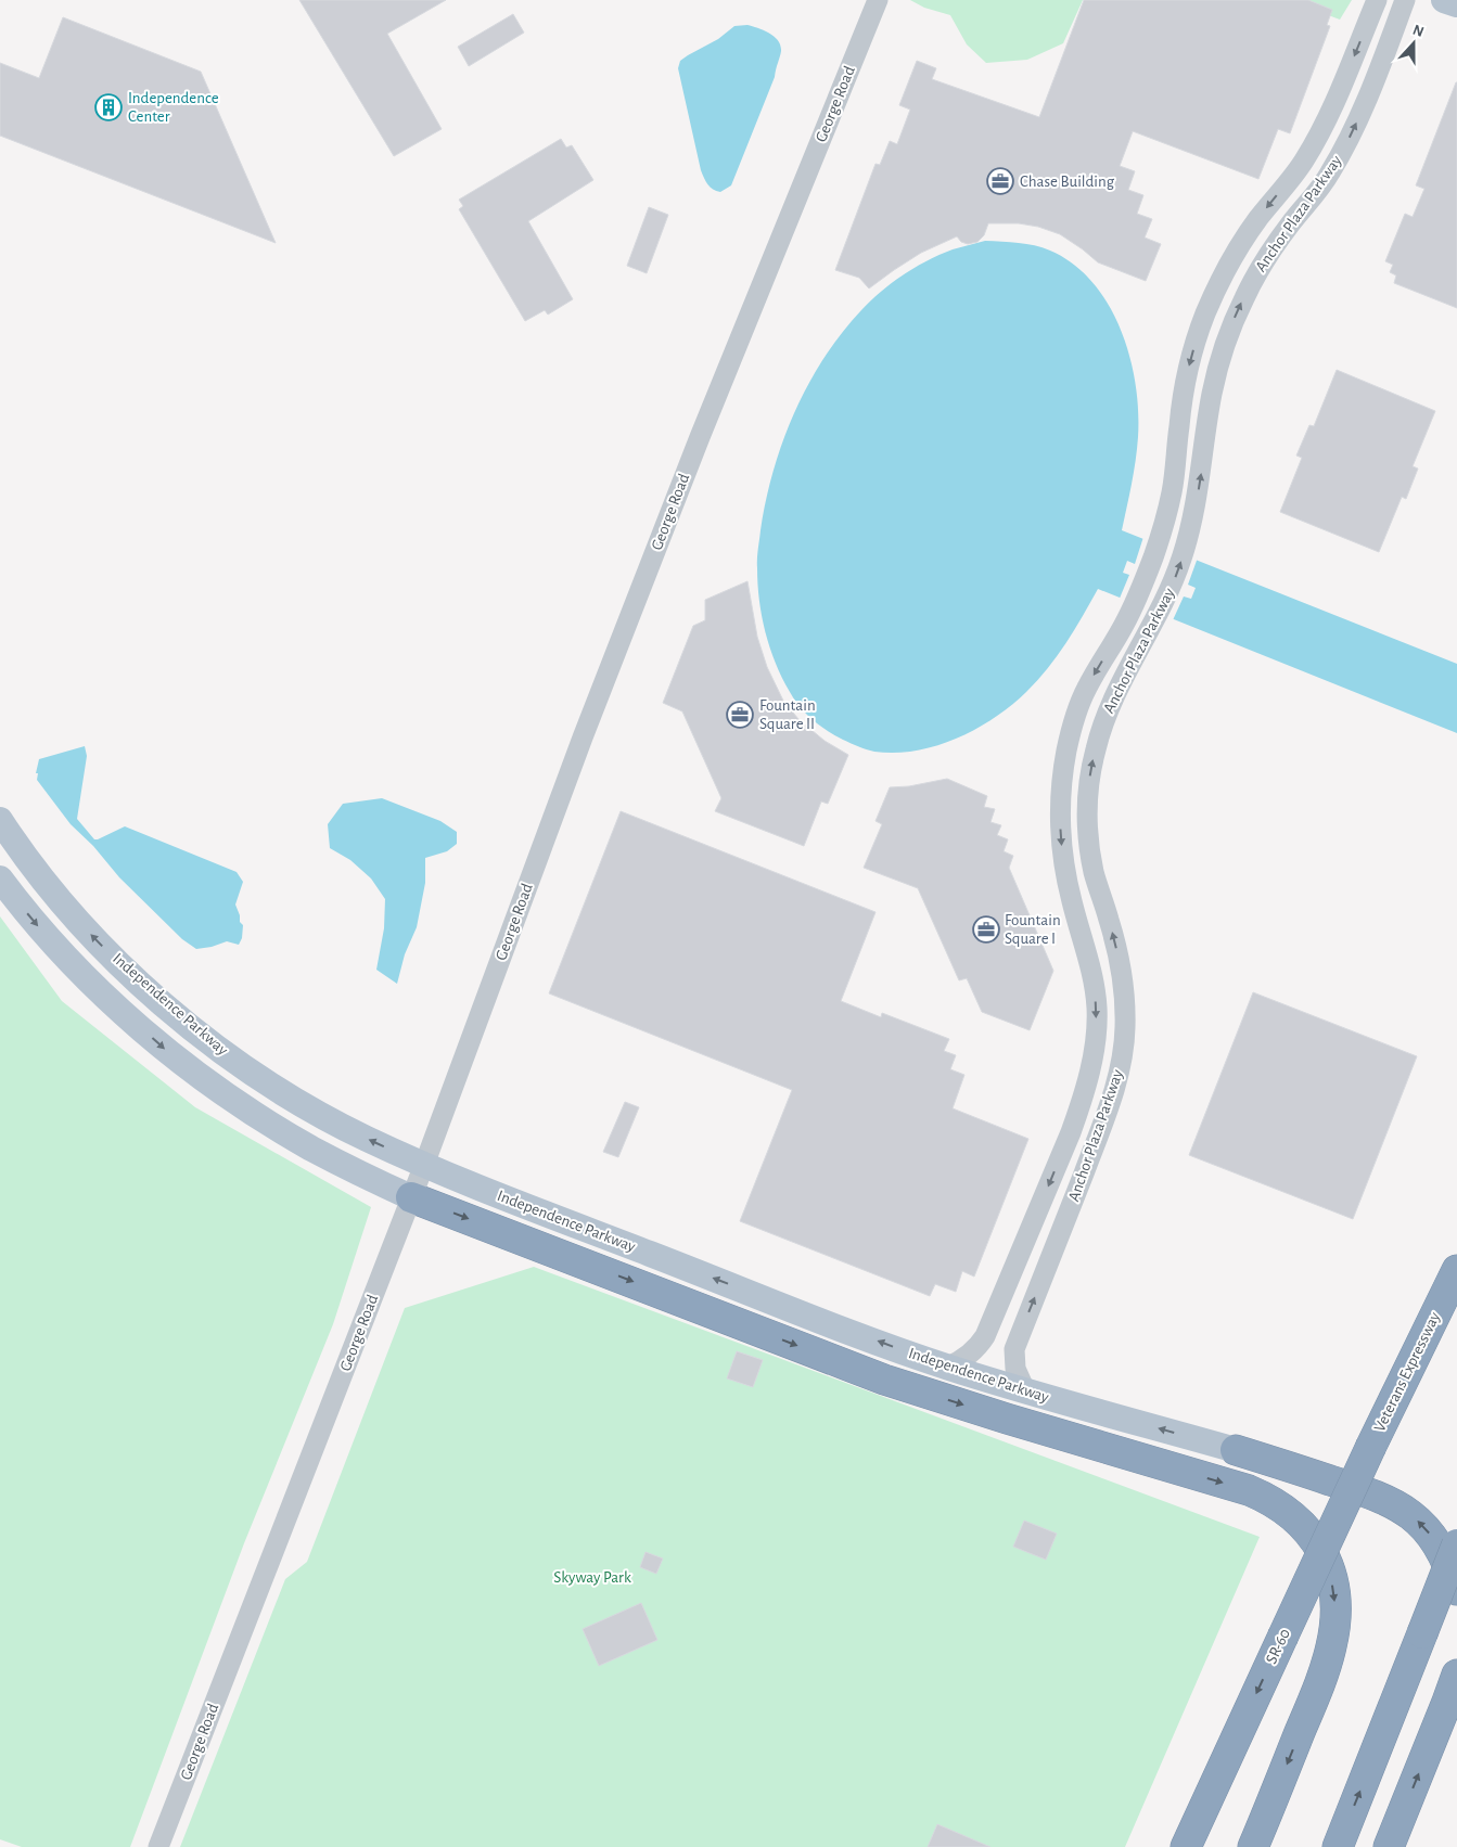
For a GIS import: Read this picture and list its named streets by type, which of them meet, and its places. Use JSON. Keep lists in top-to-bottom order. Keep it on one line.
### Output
{"streets":{"highway":["Veterans Expressway","SR-60"],"main road":["Independence Parkway"],"street":["George Road","Anchor Plaza Parkway"]},"crossings":[["George Road","Independence Parkway"],["Anchor Plaza Parkway","Independence Parkway"],["Veterans Expressway","SR-60"]],"parks":["Skyway Park"],"places":{"building":["Independence Center"],"office":["Chase Building","Fountain Square II","Fountain Square I"]},"north":"top"}
